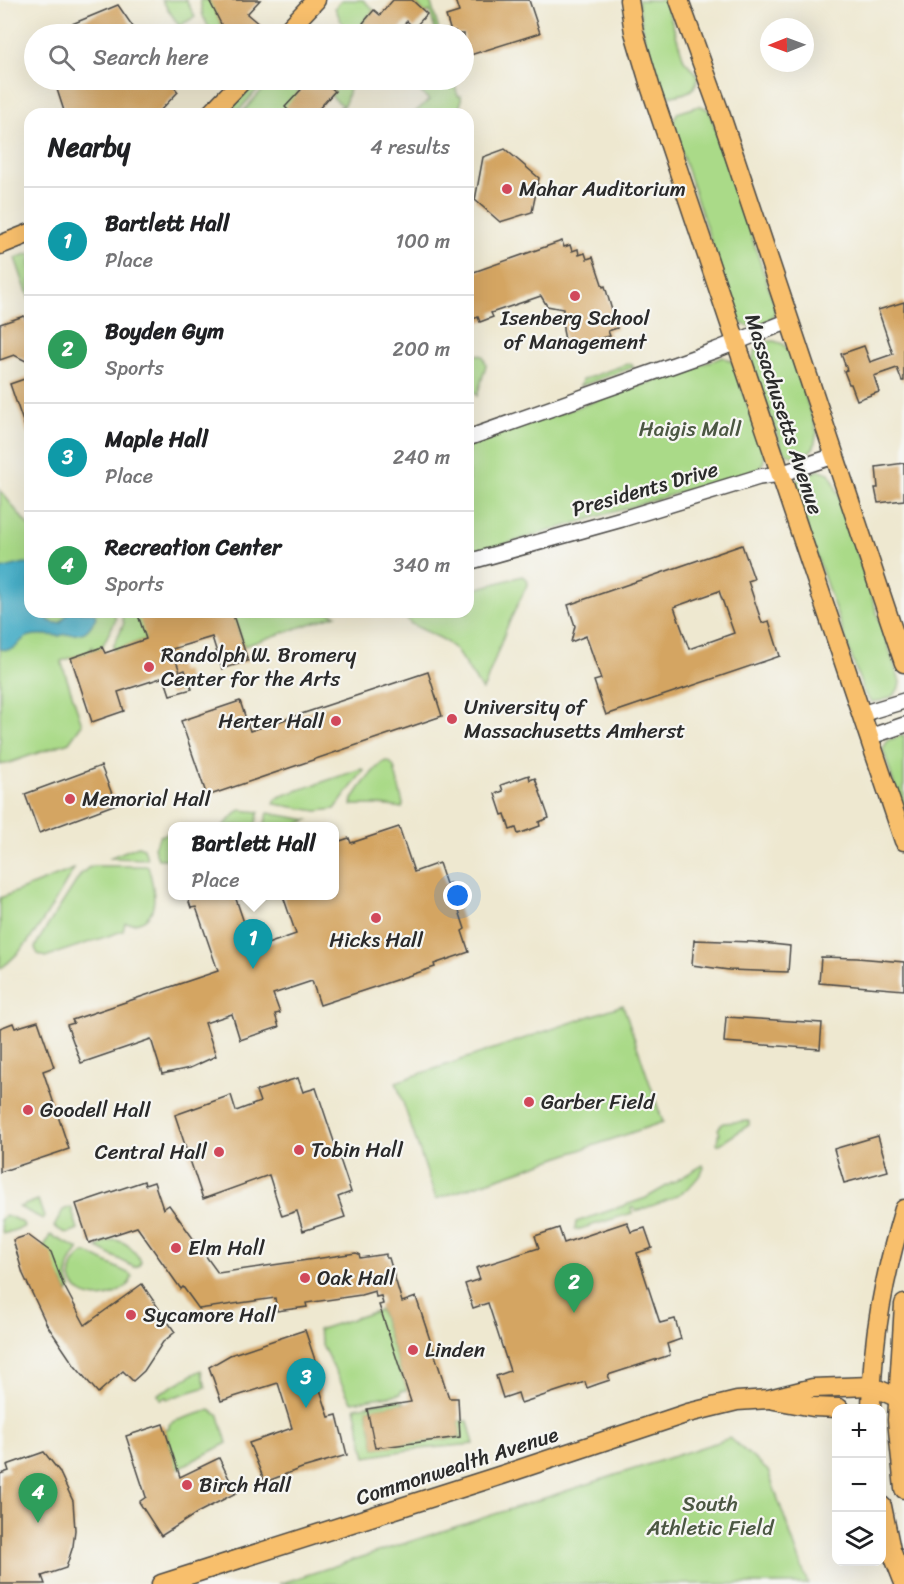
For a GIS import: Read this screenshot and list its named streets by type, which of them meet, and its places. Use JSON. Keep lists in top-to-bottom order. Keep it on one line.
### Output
{"streets":{"main road":["Massachusetts Avenue","Commonwealth Avenue"],"street":["Presidents Drive"]},"crossings":[["Massachusetts Avenue","Presidents Drive"]],"parks":["Haigis Mall","South Athletic Field"],"places":["Mahar Auditorium","Isenberg School of Management","Randolph W. Bromery Center for the Arts","University of Massachusetts Amherst","Herter Hall","Memorial Hall","Hicks Hall","Garber Field","Goodell Hall","Tobin Hall","Central Hall","Elm Hall","Oak Hall","Sycamore Hall","Linden","Birch Hall"],"north":"left","page":{"search":"Search here","heading":["Nearby","4 results"],"list":[{"mark":"1","name":"Bartlett Hall","note":"Place","value":"100 m"},{"mark":"2","name":"Boyden Gym","note":"Sports","value":"200 m"},{"mark":"3","name":"Maple Hall","note":"Place","value":"240 m"},{"mark":"4","name":"Recreation Center","note":"Sports","value":"340 m"}],"popup":["Bartlett Hall","Place"],"pins":["1","2","3","4"],"map_buttons":["+","−"]}}
